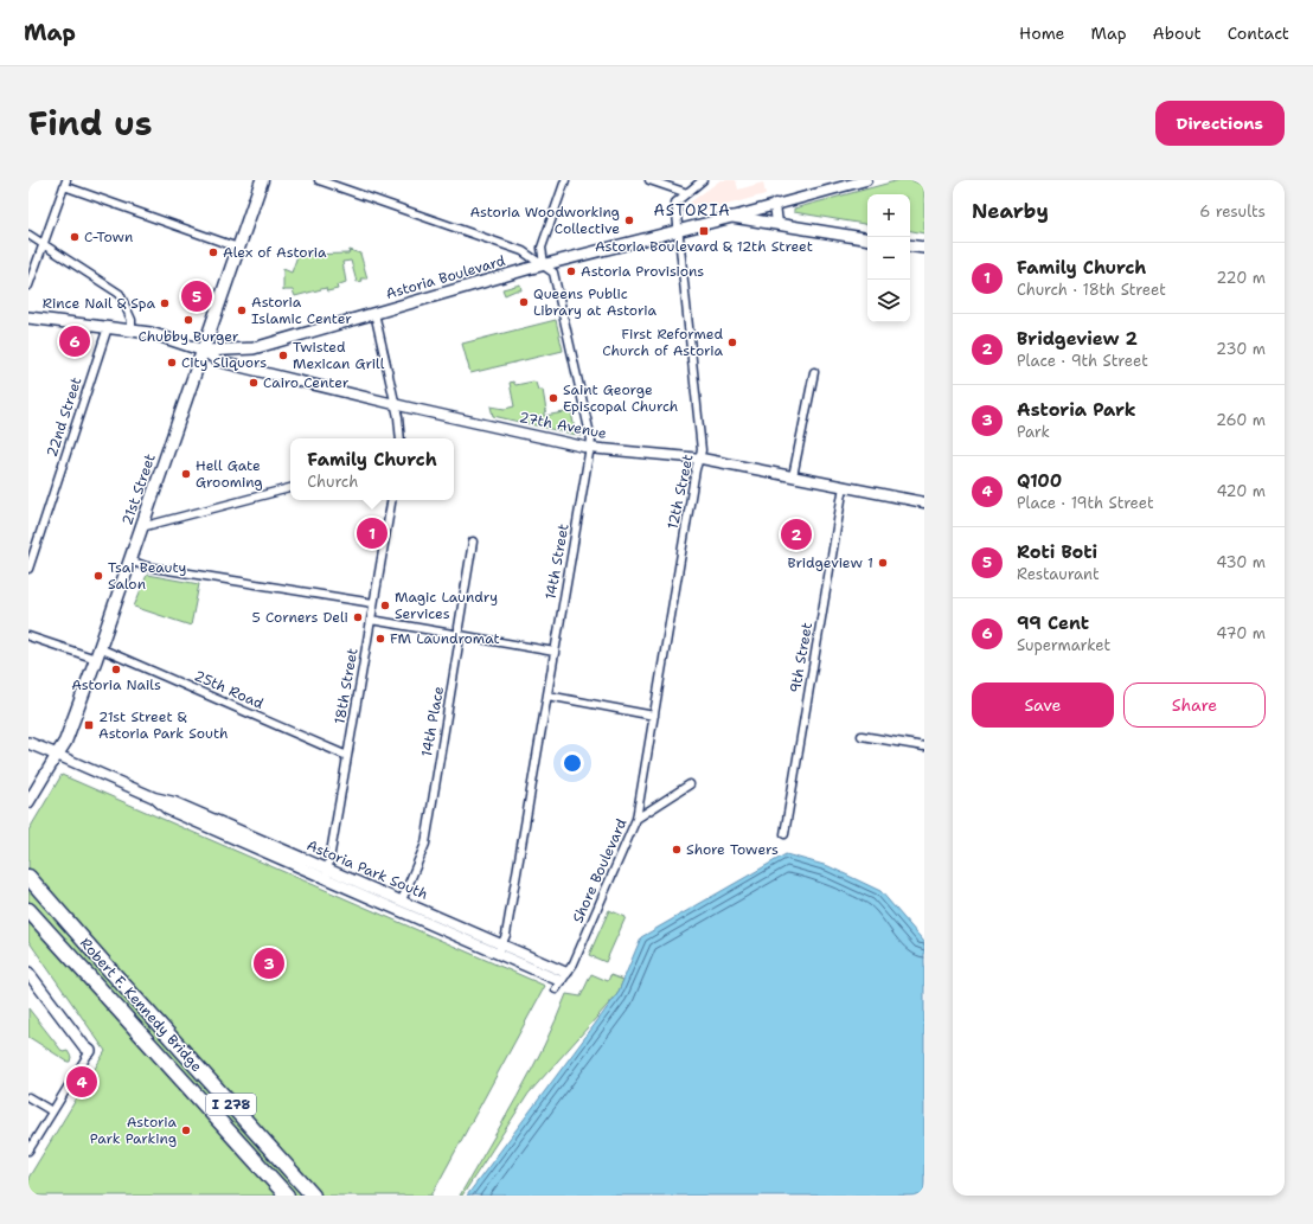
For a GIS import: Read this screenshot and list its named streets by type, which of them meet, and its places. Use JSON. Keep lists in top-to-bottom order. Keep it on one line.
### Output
{"streets":{"highway":["Robert F. Kennedy Bridge","I 278"],"main road":["Astoria Boulevard","21st Street"],"street":["22nd Street","27th Avenue","12th Street","14th Street","9th Street","18th Street","25th Road","14th Place","Astoria Park South","Shore Boulevard"]},"crossings":[["Astoria Boulevard","22nd Street"],["Astoria Boulevard","27th Avenue"],["Astoria Boulevard","21st Street"],["Astoria Boulevard","12th Street"],["Astoria Boulevard","14th Street"],["27th Avenue","21st Street"],["27th Avenue","12th Street"],["27th Avenue","14th Street"],["27th Avenue","9th Street"],["21st Street","25th Road"],["21st Street","Astoria Park South"],["12th Street","Shore Boulevard"],["14th Street","Astoria Park South"],["18th Street","25th Road"],["18th Street","Astoria Park South"],["14th Place","Astoria Park South"],["Astoria Park South","Shore Boulevard"]],"districts":["ASTORIA"],"places":{"other":["Astoria Woodworking Collective","C-Town","Alex of Astoria","Astoria Provisions","Queens Public Library at Astoria","Rince Nail & Spa","Astoria Islamic Center","Chubby Burger","First Reformed Church of Astoria","Twisted Mexican Grill","City Sliquors","Cairo Center","Saint George Episcopal Church","Hell Gate Grooming","Bridgeview 1","Tsai Beauty Salon","Magic Laundry Services","5 Corners Deli","FM Laundromat","Astoria Nails","Shore Towers","Astoria Park Parking"],"transit":["Astoria Boulevard & 12th Street","21st Street & Astoria Park South"]},"page":{"header":"Map","nav":["Home","Map","About","Contact"],"title":"Find us","buttons":["Directions",["Save","Share"]],"heading":["Nearby","6 results"],"map_buttons":["+","−"],"list":[{"mark":"1","name":"Family Church","note":"Church · 18th Street","value":"220 m"},{"mark":"2","name":"Bridgeview 2","note":"Place · 9th Street","value":"230 m"},{"mark":"3","name":"Astoria Park","note":"Park","value":"260 m"},{"mark":"4","name":"Q100","note":"Place · 19th Street","value":"420 m"},{"mark":"5","name":"Roti Boti","note":"Restaurant","value":"430 m"},{"mark":"6","name":"99 Cent","note":"Supermarket","value":"470 m"}],"pins":["5","6","1","2","3","4"],"popup":["Family Church","Church"]}}
